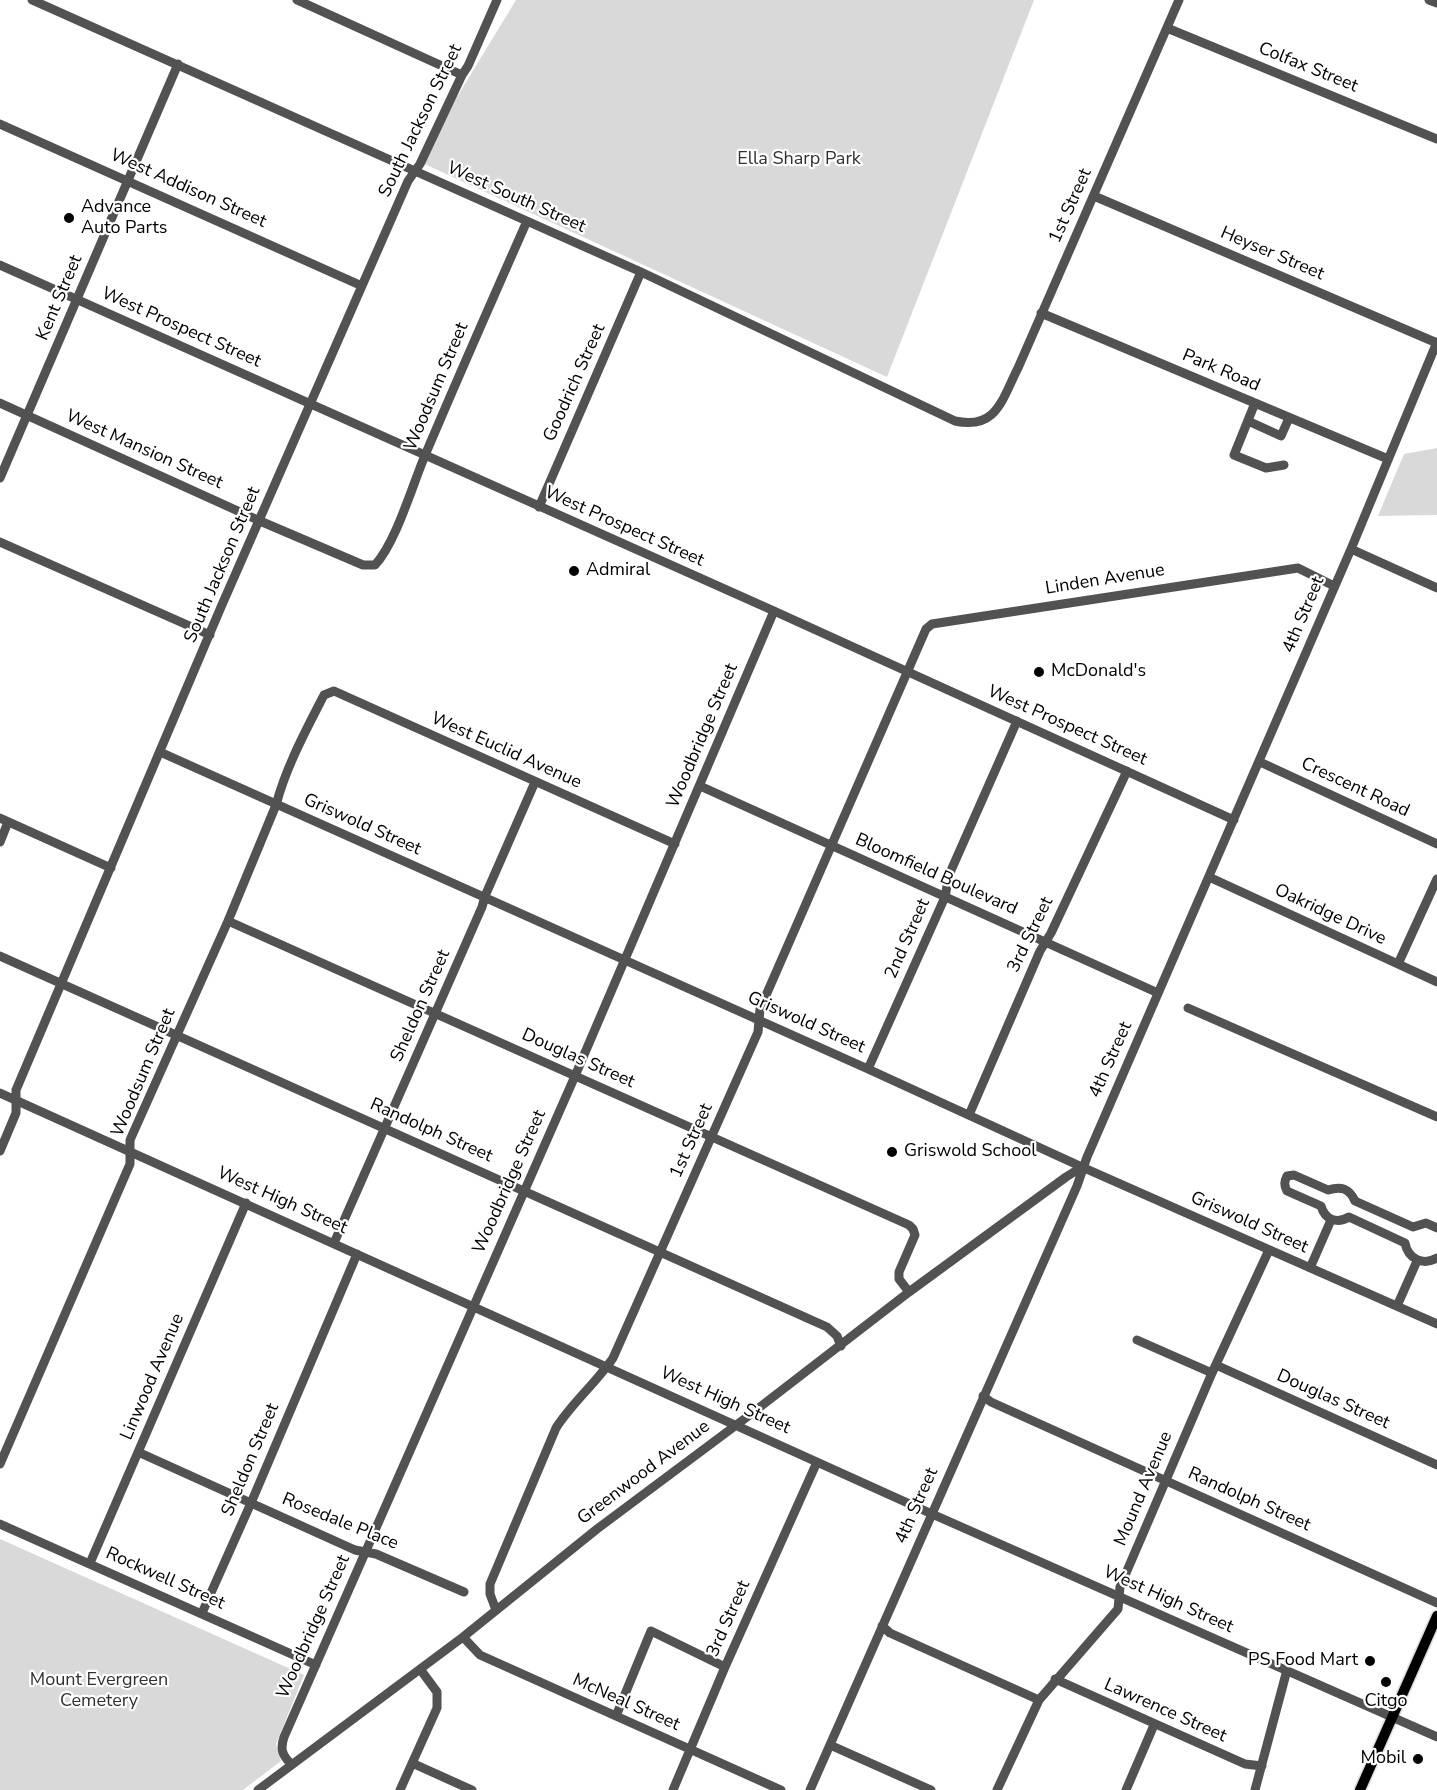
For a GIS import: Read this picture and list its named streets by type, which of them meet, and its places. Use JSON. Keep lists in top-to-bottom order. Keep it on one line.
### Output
{"streets":{"street":["Colfax Street","South Jackson Street","West Addison Street","West South Street","1st Street","Heyser Street","Kent Street","West Prospect Street","Park Road","Goodrich Street","Woodsum Street","West Mansion Street","Linden Avenue","4th Street","Woodbridge Street","West Euclid Avenue","Crescent Road","Griswold Street","Bloomfield Boulevard","Oakridge Drive","3rd Street","2nd Street","Sheldon Street","Douglas Street","Randolph Street","West High Street","Linwood Avenue","Greenwood Avenue","Mound Avenue","Rosedale Place","Rockwell Street","McNeal Street","Lawrence Street"]},"crossings":[["Colfax Street","1st Street"],["South Jackson Street","West Addison Street"],["South Jackson Street","West South Street"],["South Jackson Street","West Prospect Street"],["South Jackson Street","West Mansion Street"],["South Jackson Street","Griswold Street"],["South Jackson Street","Randolph Street"],["South Jackson Street","West High Street"],["West Addison Street","Kent Street"],["West South Street","1st Street"],["West South Street","Kent Street"],["West South Street","Goodrich Street"],["West South Street","Woodsum Street"],["1st Street","Heyser Street"],["1st Street","West Prospect Street"],["1st Street","Park Road"],["1st Street","Linden Avenue"],["1st Street","Griswold Street"],["1st Street","Bloomfield Boulevard"],["1st Street","Douglas Street"],["1st Street","Randolph Street"],["1st Street","West High Street"],["1st Street","Greenwood Avenue"],["Heyser Street","4th Street"],["Kent Street","West Prospect Street"],["Kent Street","West Mansion Street"],["West Prospect Street","Goodrich Street"],["West Prospect Street","Woodsum Street"],["West Prospect Street","Linden Avenue"],["West Prospect Street","4th Street"],["West Prospect Street","Woodbridge Street"],["West Prospect Street","3rd Street"],["West Prospect Street","2nd Street"],["Park Road","4th Street"],["Woodsum Street","West Mansion Street"],["Woodsum Street","West Euclid Avenue"],["Woodsum Street","Griswold Street"],["Woodsum Street","Douglas Street"],["Woodsum Street","Randolph Street"],["Woodsum Street","West High Street"],["Linden Avenue","4th Street"],["4th Street","Crescent Road"],["4th Street","Griswold Street"],["4th Street","Bloomfield Boulevard"],["4th Street","Oakridge Drive"],["4th Street","Randolph Street"],["4th Street","West High Street"],["4th Street","Greenwood Avenue"],["Woodbridge Street","West Euclid Avenue"],["Woodbridge Street","Griswold Street"],["Woodbridge Street","Bloomfield Boulevard"],["Woodbridge Street","Douglas Street"],["Woodbridge Street","Randolph Street"],["Woodbridge Street","West High Street"],["Woodbridge Street","Greenwood Avenue"],["Woodbridge Street","Rosedale Place"],["Woodbridge Street","Rockwell Street"],["West Euclid Avenue","Sheldon Street"],["Griswold Street","3rd Street"],["Griswold Street","2nd Street"],["Griswold Street","Sheldon Street"],["Griswold Street","Greenwood Avenue"],["Griswold Street","Mound Avenue"],["Bloomfield Boulevard","3rd Street"],["Bloomfield Boulevard","2nd Street"],["3rd Street","West High Street"],["3rd Street","McNeal Street"],["Sheldon Street","Douglas Street"],["Sheldon Street","Randolph Street"],["Sheldon Street","West High Street"],["Sheldon Street","Rosedale Place"],["Sheldon Street","Rockwell Street"],["Douglas Street","Greenwood Avenue"],["Douglas Street","Mound Avenue"],["Randolph Street","Greenwood Avenue"],["Randolph Street","Mound Avenue"],["West High Street","Linwood Avenue"],["West High Street","Greenwood Avenue"],["West High Street","Mound Avenue"],["Linwood Avenue","Rosedale Place"],["Linwood Avenue","Rockwell Street"],["Greenwood Avenue","McNeal Street"],["Mound Avenue","Lawrence Street"]],"parks":["Ella Sharp Park","Mount Evergreen Cemetery"],"places":["Advance Auto Parts","Admiral","McDonald's","Griswold School","PS Food Mart","Citgo","Mobil"]}
